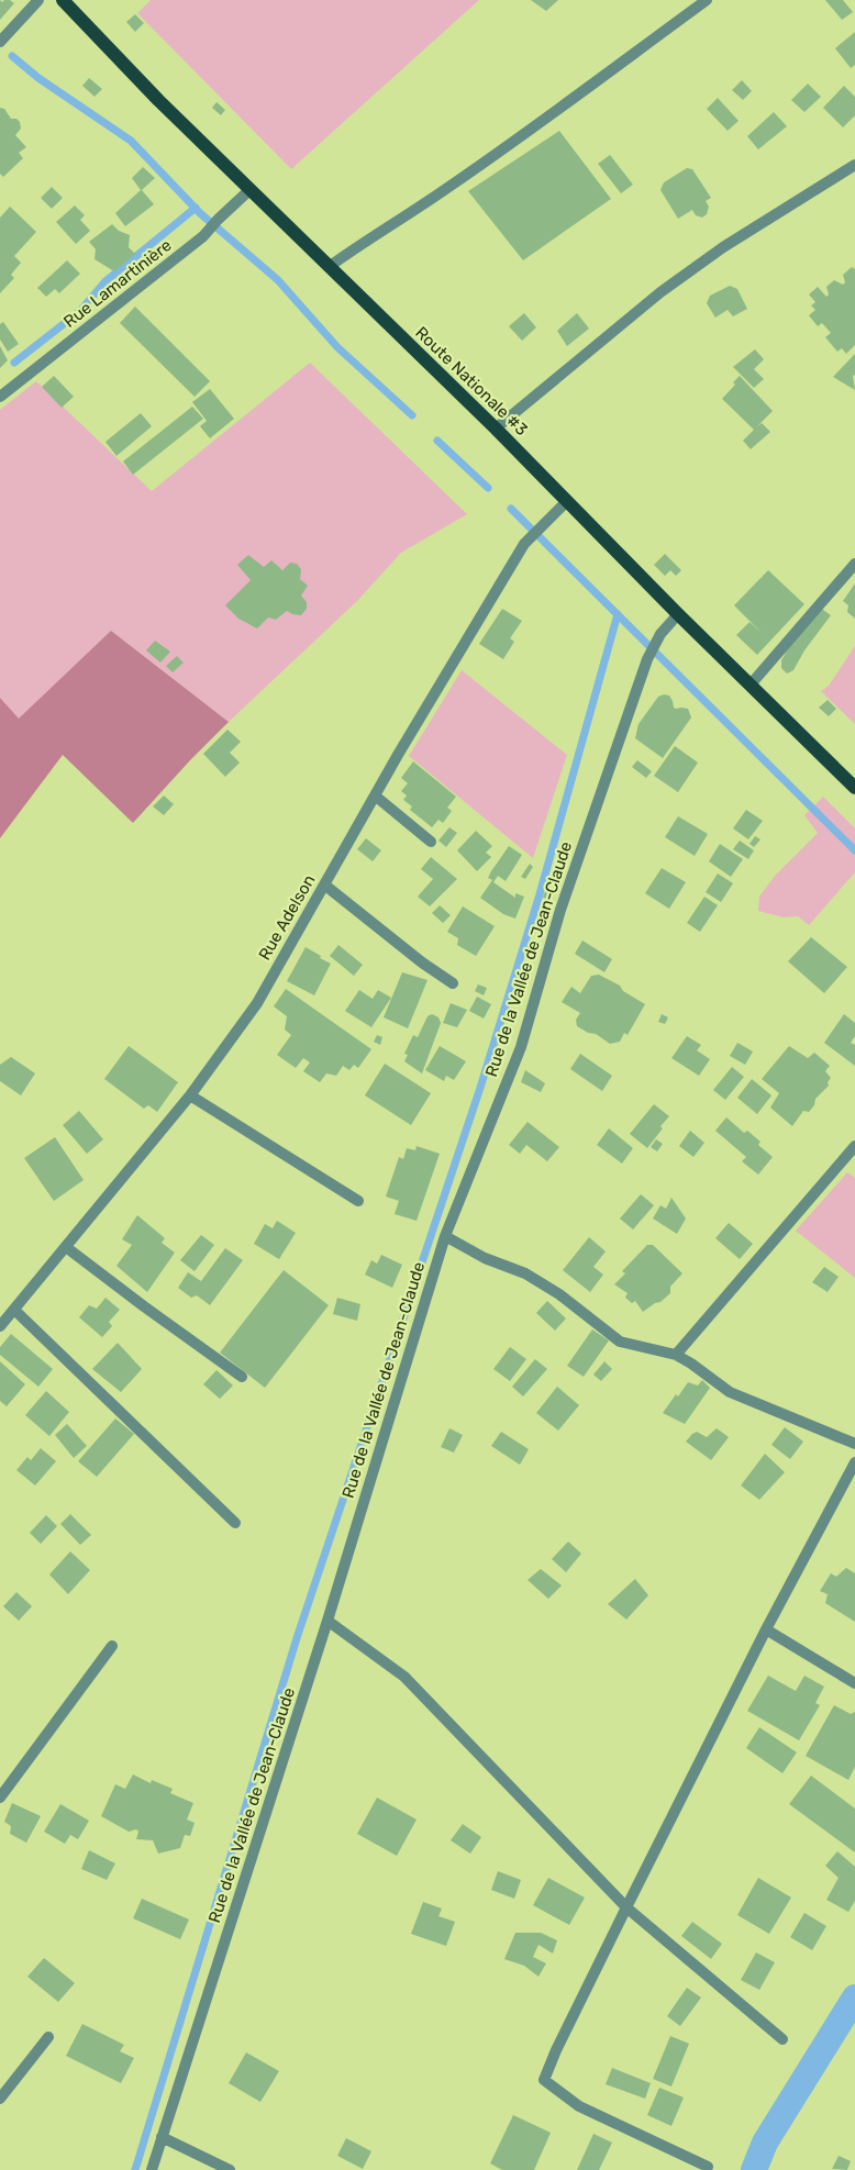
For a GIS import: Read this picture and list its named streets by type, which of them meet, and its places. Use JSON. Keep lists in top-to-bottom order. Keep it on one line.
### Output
{"streets":{"main road":["Route Nationale #3"],"street":["Rue Lamartinière","Rue Adelson","Rue de la Vallée de Jean-Claude"]},"crossings":[["Rue Lamartinière","Route Nationale #3"],["Route Nationale #3","Rue Adelson"],["Route Nationale #3","Rue de la Vallée de Jean-Claude"]]}
